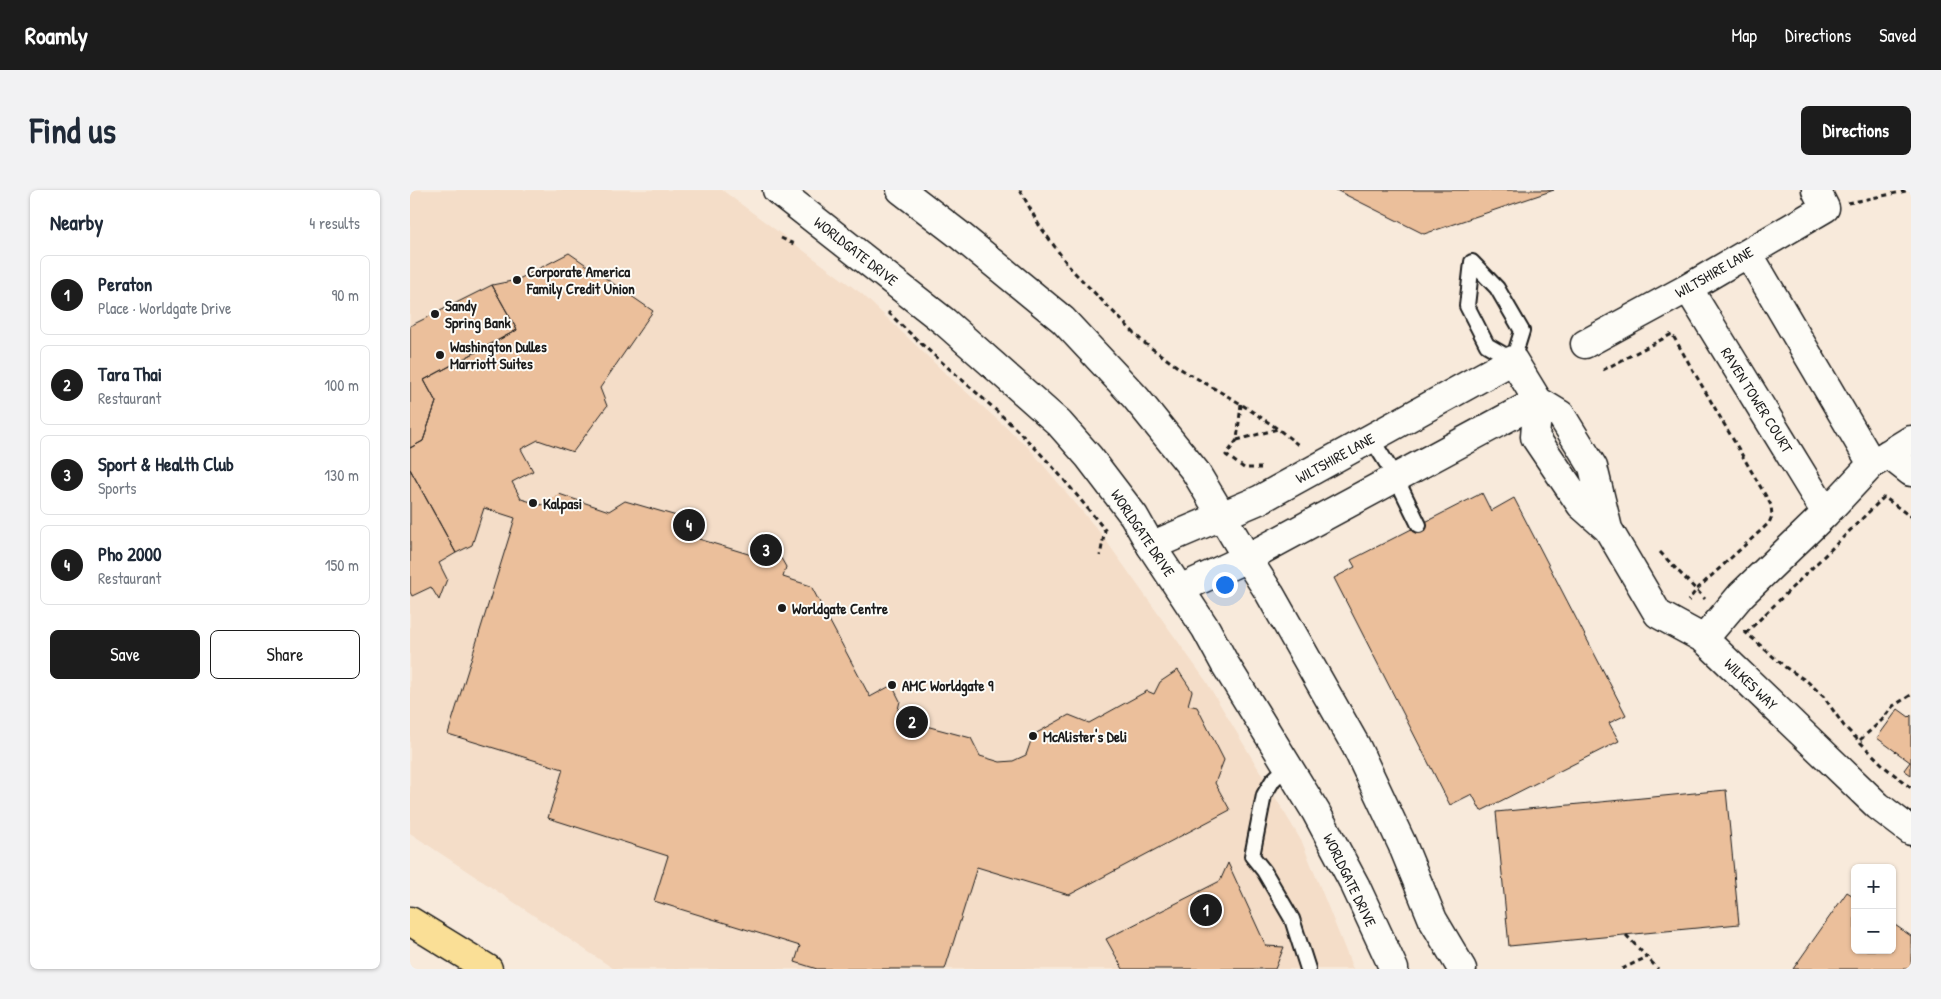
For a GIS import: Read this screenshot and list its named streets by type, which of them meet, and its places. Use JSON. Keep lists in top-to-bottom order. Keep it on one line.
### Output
{"streets":{"street":["WORLDGATE DRIVE","WILTSHIRE LANE","RAVEN TOWER COURT","WILKES WAY"]},"crossings":[["WORLDGATE DRIVE","WILTSHIRE LANE"],["WILTSHIRE LANE","RAVEN TOWER COURT"],["WILTSHIRE LANE","WILKES WAY"]],"places":["Corporate America Family Credit Union","Sandy Spring Bank","Washington Dulles Marriott Suites","Kalpasi","Worldgate Centre","AMC Worldgate 9","McAlister's Deli"],"page":{"header":"Roamly","nav":["Map","Directions","Saved"],"buttons":["Directions",["Save","Share"]],"title":"Find us","heading":["Nearby","4 results"],"list":[{"mark":"1","name":"Peraton","note":"Place · Worldgate Drive","value":"90 m"},{"mark":"2","name":"Tara Thai","note":"Restaurant","value":"100 m"},{"mark":"3","name":"Sport & Health Club","note":"Sports","value":"130 m"},{"mark":"4","name":"Pho 2000","note":"Restaurant","value":"150 m"}],"pins":["4","3","2","1"],"map_buttons":["+","−"]}}
